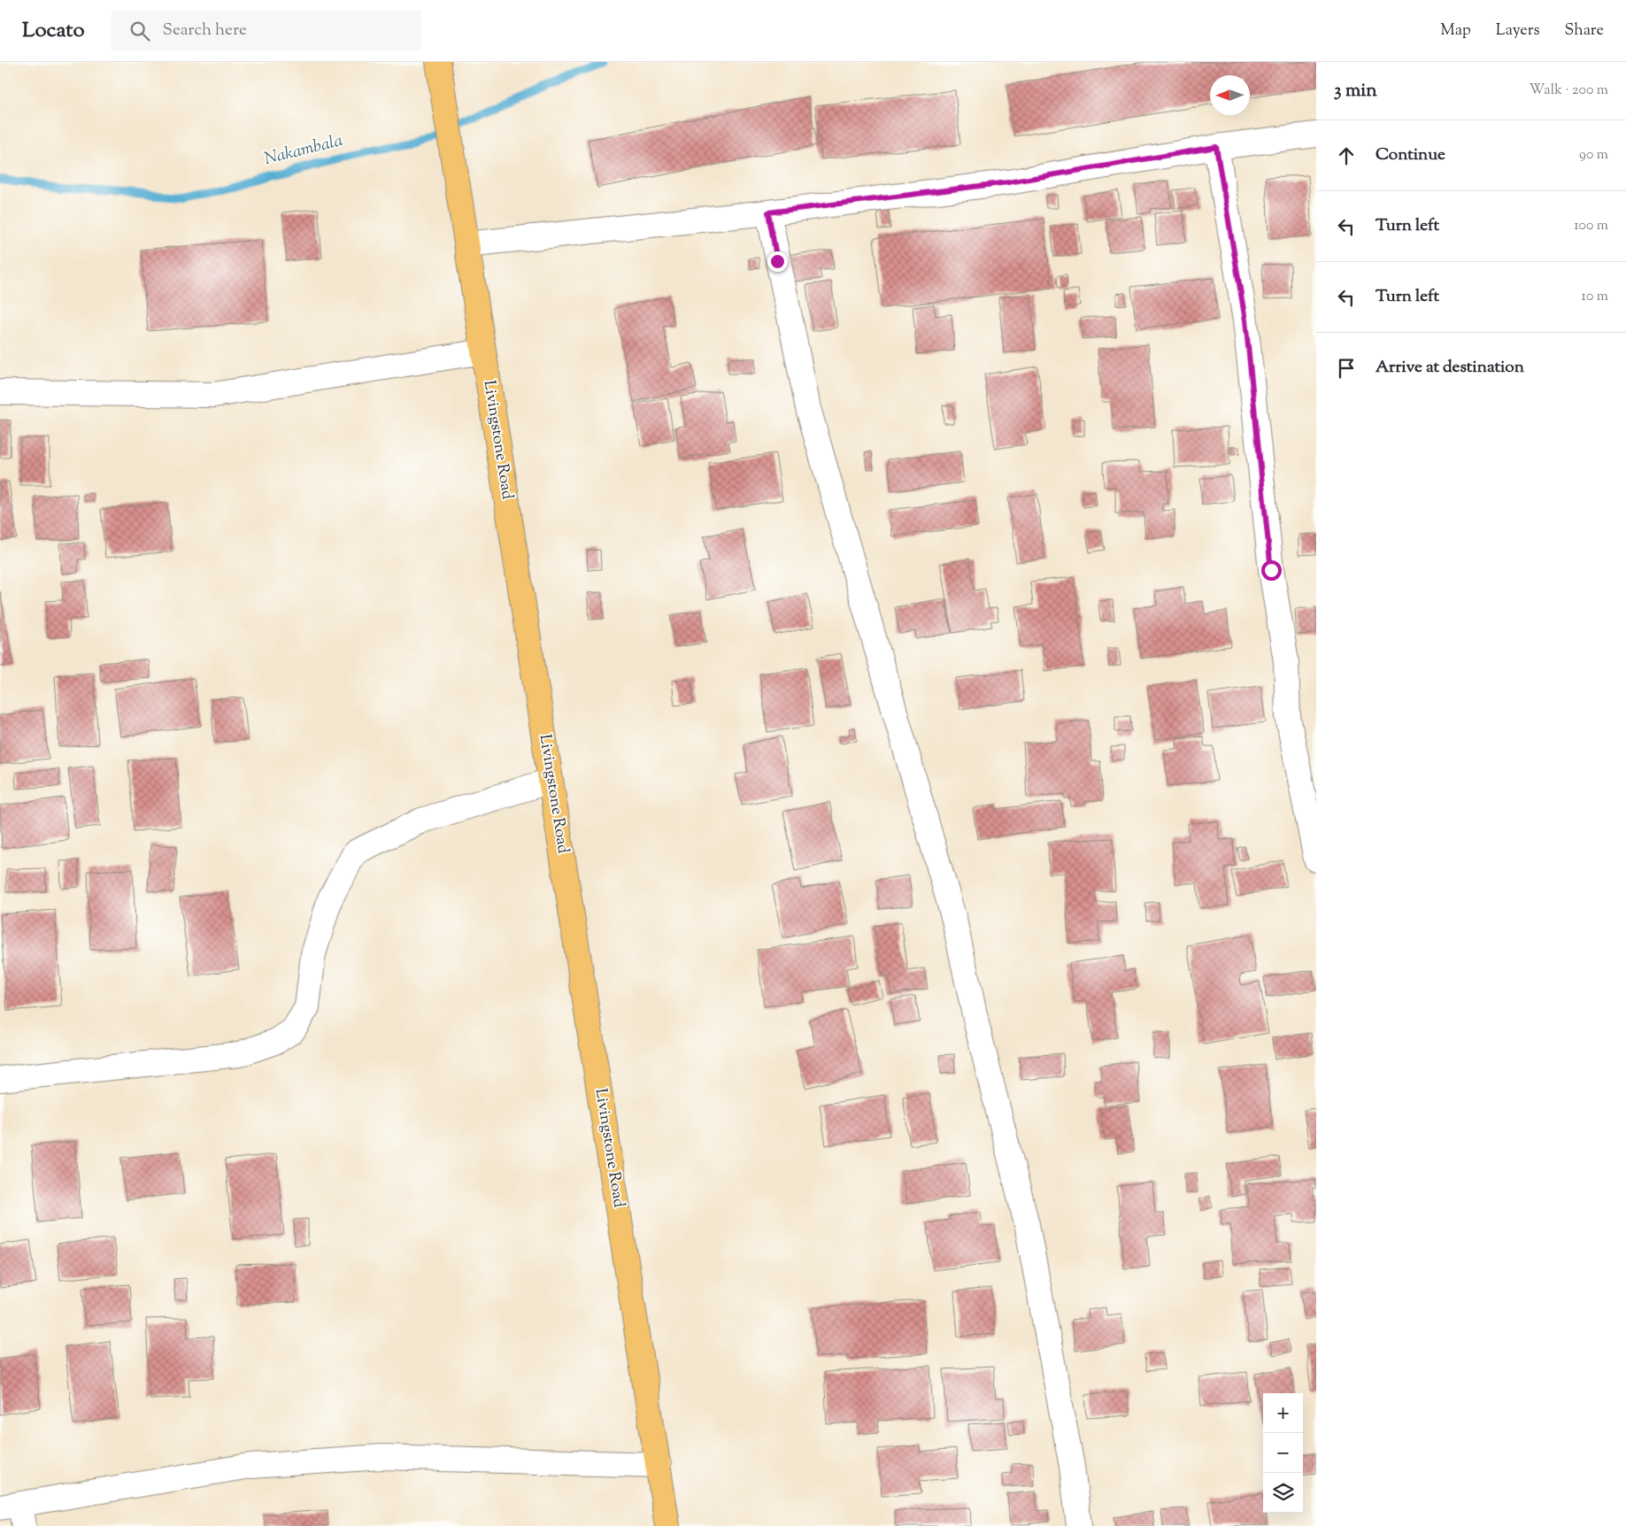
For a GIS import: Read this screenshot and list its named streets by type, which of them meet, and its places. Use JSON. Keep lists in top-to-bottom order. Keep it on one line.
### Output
{"streets":{"highway":["Livingstone Road"]},"water":["Nakambala"],"north":"left","page":{"header":"Locato","search":"Search here","nav":["Map","Layers","Share"],"heading":["3 min","Walk · 200 m"],"list":[["Continue","90 m"],["Turn left","100 m"],["Turn left","10 m"],"Arrive at destination"],"map_buttons":["+","−"]}}
